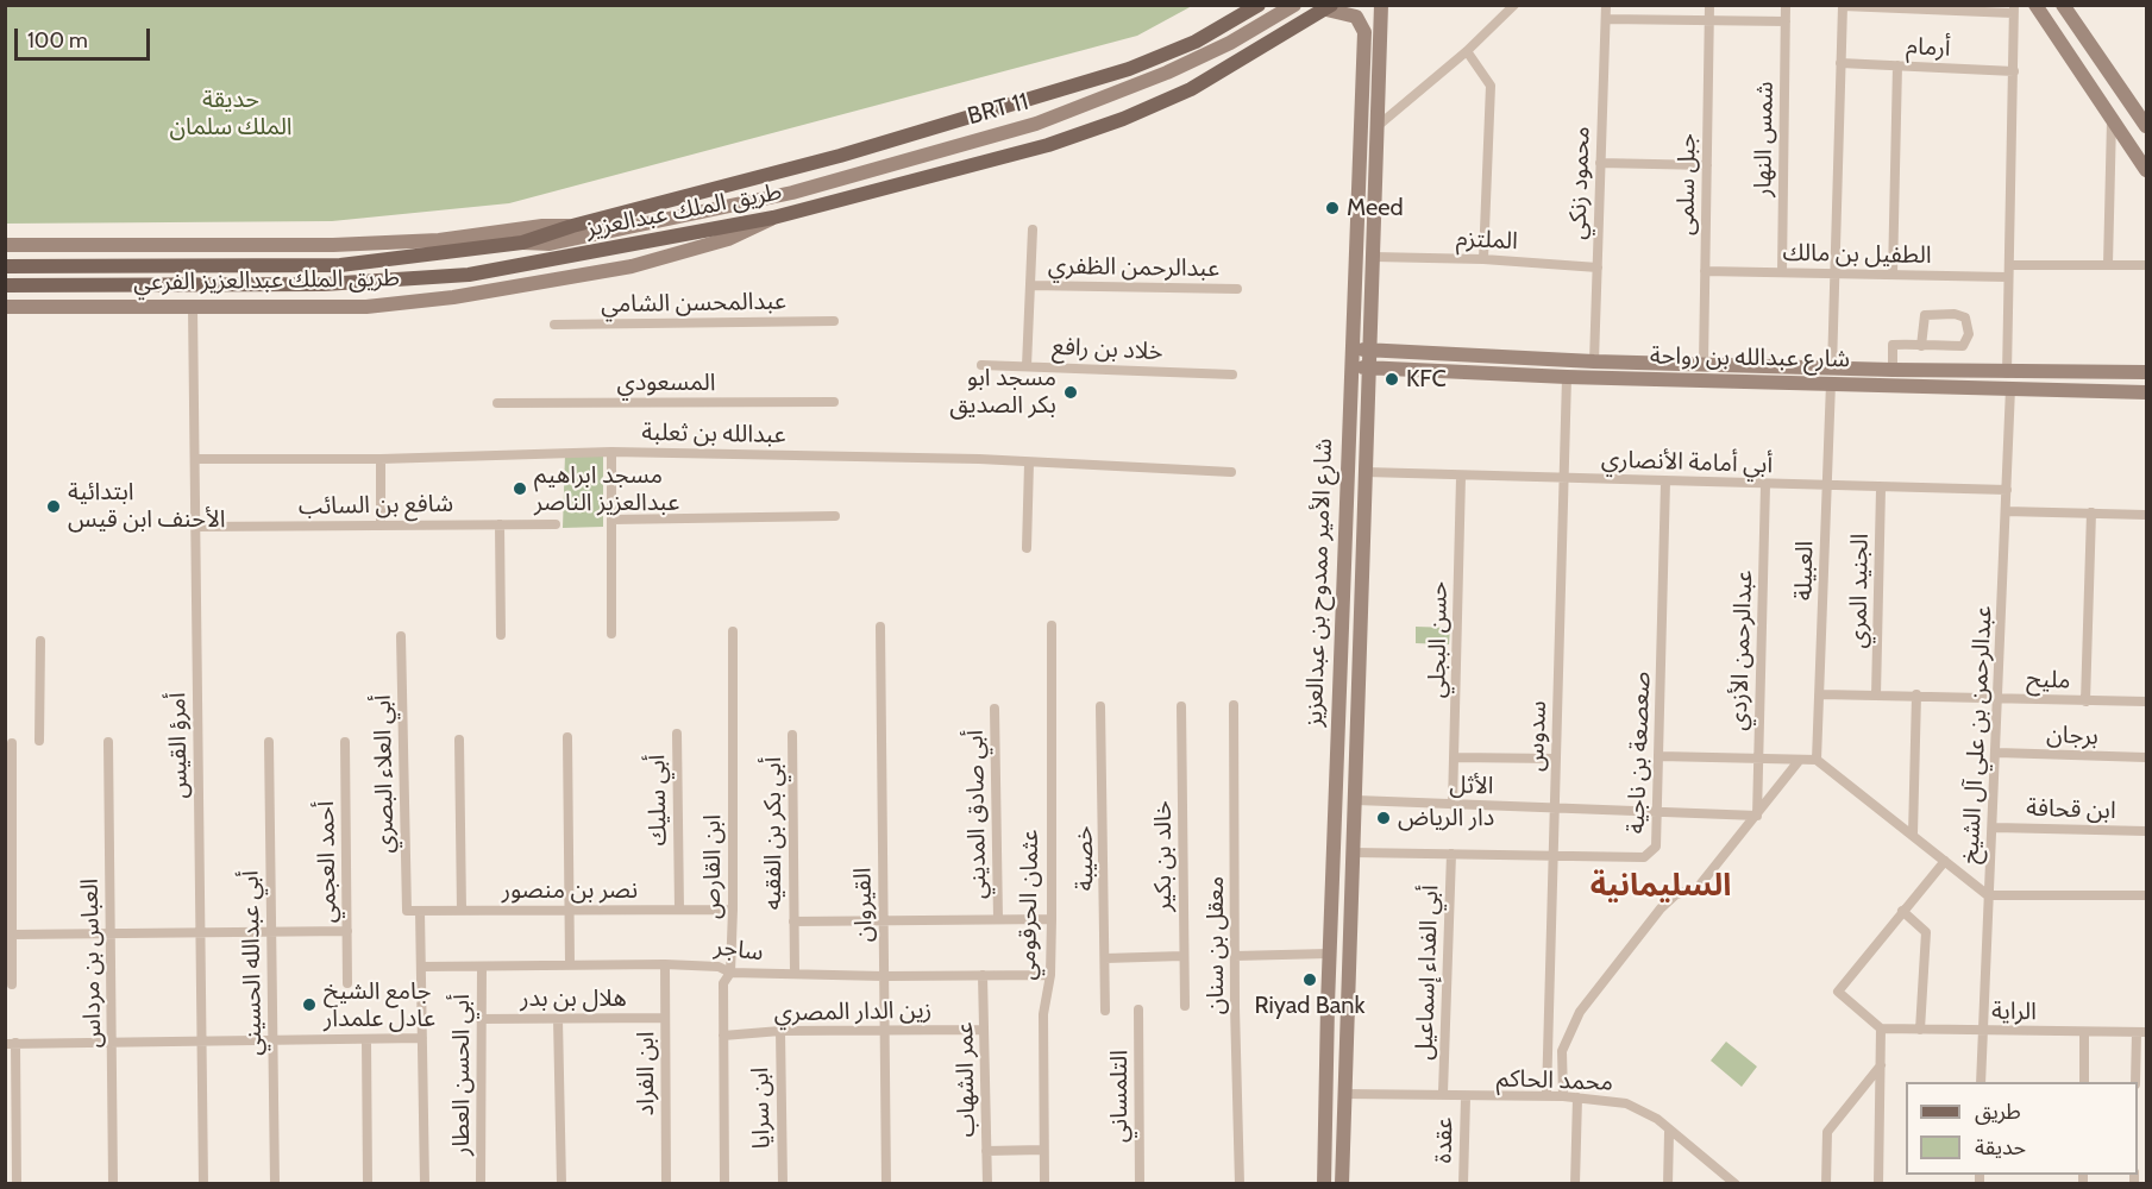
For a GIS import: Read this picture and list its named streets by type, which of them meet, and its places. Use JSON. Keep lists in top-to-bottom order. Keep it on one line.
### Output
{"streets":{"main road":["طريق الملك عبدالعزيز"],"street":["أرمام","BRT 11","شمس النهار","محمود زنكي","جبل سلمى","الملتزم","الطفيل بن مالك","عبدالرحمن الظفري","طريق الملك عبدالعزيز الفرعي","عبدالمحسن الشامي","خلاد بن رافع","شارع عبدالله بن رواحة","المسعودي","عبدالله بن ثعلبة","أبي أمامة الأنصاري","شافع بن السائب","العبيلة","شارع الأمير ممدوح بن عبدالعزيز","الجنيد المري","حسن البجلي","عبدالرحمن الأزدي","مليح","عبدالرحمن بن علي آل الشيخ","سدوس","برجان","أمرؤ القيس","صعصعة بن ناجية","أبي العلاء البصري","الأثل","أبي سليك","ابن قحافة","أبي صادق المديني","أبي بكر بن الفقيه","خالد بن بكير","خصيبة","أحمد العجمي","ابن القارص","نصر بن منصور","القيروان","عثمان الحرقومي","معقل بن سنان","ساجر","العباس بن مرداس","أبي عبدالله الحسيني","أبي الفداء إسماعيل","هلال بن بدر","زين الدار المصري","الراية","ابن الفراد","أبي الحسن العطار","عمر الشهاب","محمد الحاكم","التلمساني","ابن سرايا","عقدة"]},"crossings":[["أرمام","العبيلة"],["أرمام","عبدالرحمن بن علي آل الشيخ"],["BRT 11","طريق الملك عبدالعزيز"],["شمس النهار","الطفيل بن مالك"],["محمود زنكي","الملتزم"],["محمود زنكي","شارع عبدالله بن رواحة"],["جبل سلمى","الطفيل بن مالك"],["جبل سلمى","شارع عبدالله بن رواحة"],["طريق الملك عبدالعزيز","طريق الملك عبدالعزيز الفرعي"],["طريق الملك عبدالعزيز","شارع الأمير ممدوح بن عبدالعزيز"],["الملتزم","شارع الأمير ممدوح بن عبدالعزيز"],["الطفيل بن مالك","العبيلة"],["الطفيل بن مالك","عبدالرحمن بن علي آل الشيخ"],["طريق الملك عبدالعزيز الفرعي","أمرؤ القيس"],["شارع عبدالله بن رواحة","العبيلة"],["شارع عبدالله بن رواحة","شارع الأمير ممدوح بن عبدالعزيز"],["شارع عبدالله بن رواحة","عبدالرحمن بن علي آل الشيخ"],["شارع عبدالله بن رواحة","سدوس"],["عبدالله بن ثعلبة","أمرؤ القيس"],["أبي أمامة الأنصاري","العبيلة"],["أبي أمامة الأنصاري","شارع الأمير ممدوح بن عبدالعزيز"],["أبي أمامة الأنصاري","الجنيد المري"],["أبي أمامة الأنصاري","حسن البجلي"],["أبي أمامة الأنصاري","عبدالرحمن الأزدي"],["أبي أمامة الأنصاري","عبدالرحمن بن علي آل الشيخ"],["أبي أمامة الأنصاري","سدوس"],["أبي أمامة الأنصاري","صعصعة بن ناجية"],["شافع بن السائب","أمرؤ القيس"],["العبيلة","مليح"],["شارع الأمير ممدوح بن عبدالعزيز","صعصعة بن ناجية"],["شارع الأمير ممدوح بن عبدالعزيز","الأثل"],["شارع الأمير ممدوح بن عبدالعزيز","محمد الحاكم"],["الجنيد المري","مليح"],["حسن البجلي","الأثل"],["عبدالرحمن الأزدي","الأثل"],["مليح","عبدالرحمن بن علي آل الشيخ"],["عبدالرحمن بن علي آل الشيخ","برجان"],["عبدالرحمن بن علي آل الشيخ","ابن قحافة"],["عبدالرحمن بن علي آل الشيخ","الراية"],["سدوس","صعصعة بن ناجية"],["سدوس","الأثل"],["سدوس","محمد الحاكم"],["صعصعة بن ناجية","الأثل"],["صعصعة بن ناجية","أبي الفداء إسماعيل"],["أبي العلاء البصري","نصر بن منصور"],["أبي سليك","نصر بن منصور"],["أبي بكر بن الفقيه","ساجر"],["ابن القارص","نصر بن منصور"],["ابن القارص","ساجر"],["ابن القارص","زين الدار المصري"],["القيروان","ساجر"],["القيروان","زين الدار المصري"],["عثمان الحرقومي","ساجر"],["ساجر","ابن الفراد"],["ساجر","أبي الحسن العطار"],["ساجر","عمر الشهاب"],["أبي الفداء إسماعيل","محمد الحاكم"],["هلال بن بدر","ابن الفراد"],["هلال بن بدر","أبي الحسن العطار"],["زين الدار المصري","عمر الشهاب"],["زين الدار المصري","ابن سرايا"],["محمد الحاكم","عقدة"]],"districts":["السليمانية"],"parks":["حديقة الملك سلمان"],"places":["Meed","KFC","مسجد ابو بكر الصديق","مسجد ابراهيم عبدالعزيز الناصر","ابتدائية الأحنف ابن قيس","دار الرياض","Riyad Bank","جامع الشيخ عادل علمدار"],"legend":["طريق","حديقة"],"scale_bar":"100 m"}
